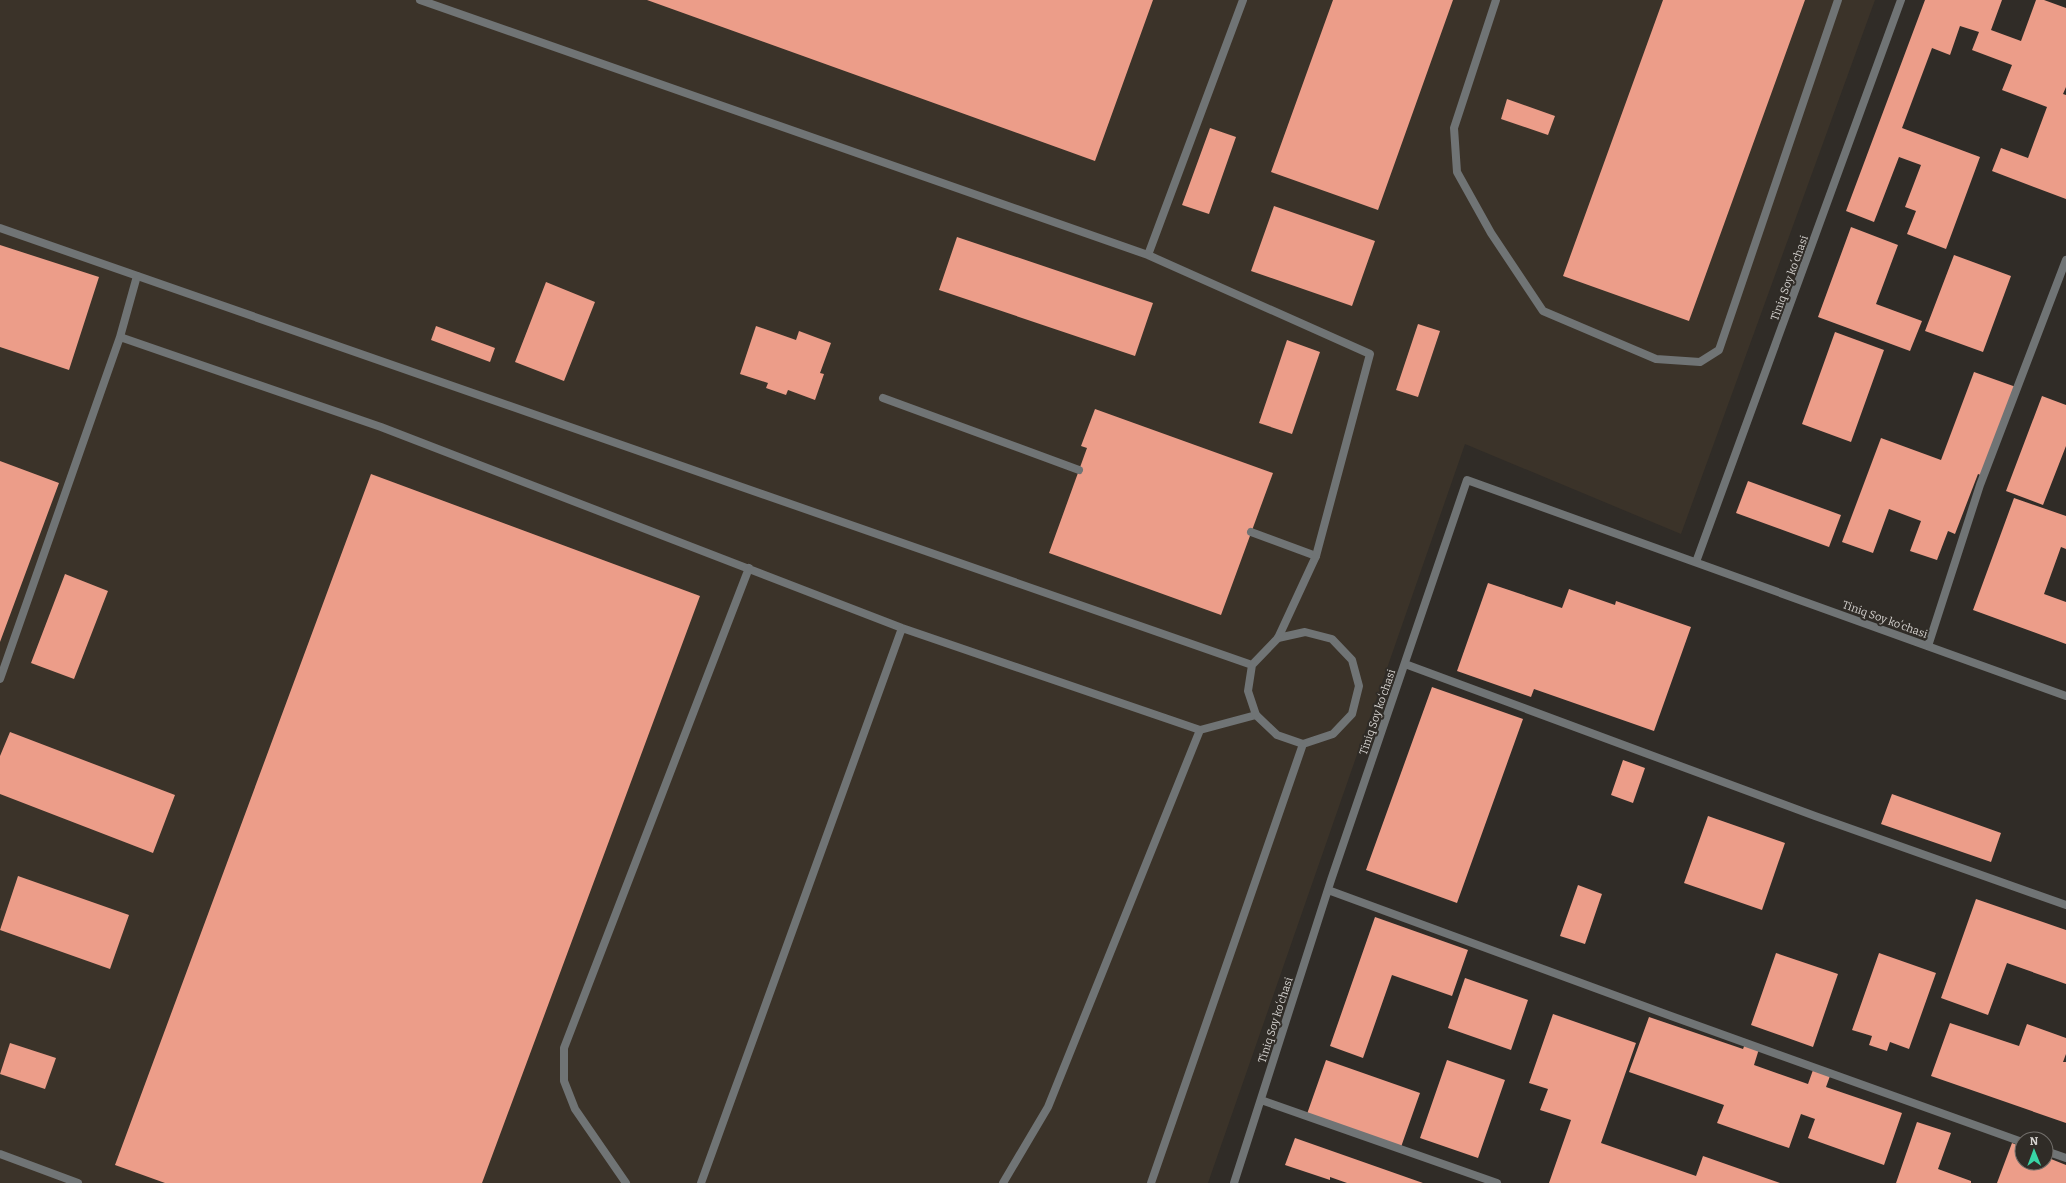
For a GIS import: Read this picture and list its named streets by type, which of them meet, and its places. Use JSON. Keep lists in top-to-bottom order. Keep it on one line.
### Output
{"streets":{"street":["Tiniq Soy koʻchasi"]},"north":"top"}
